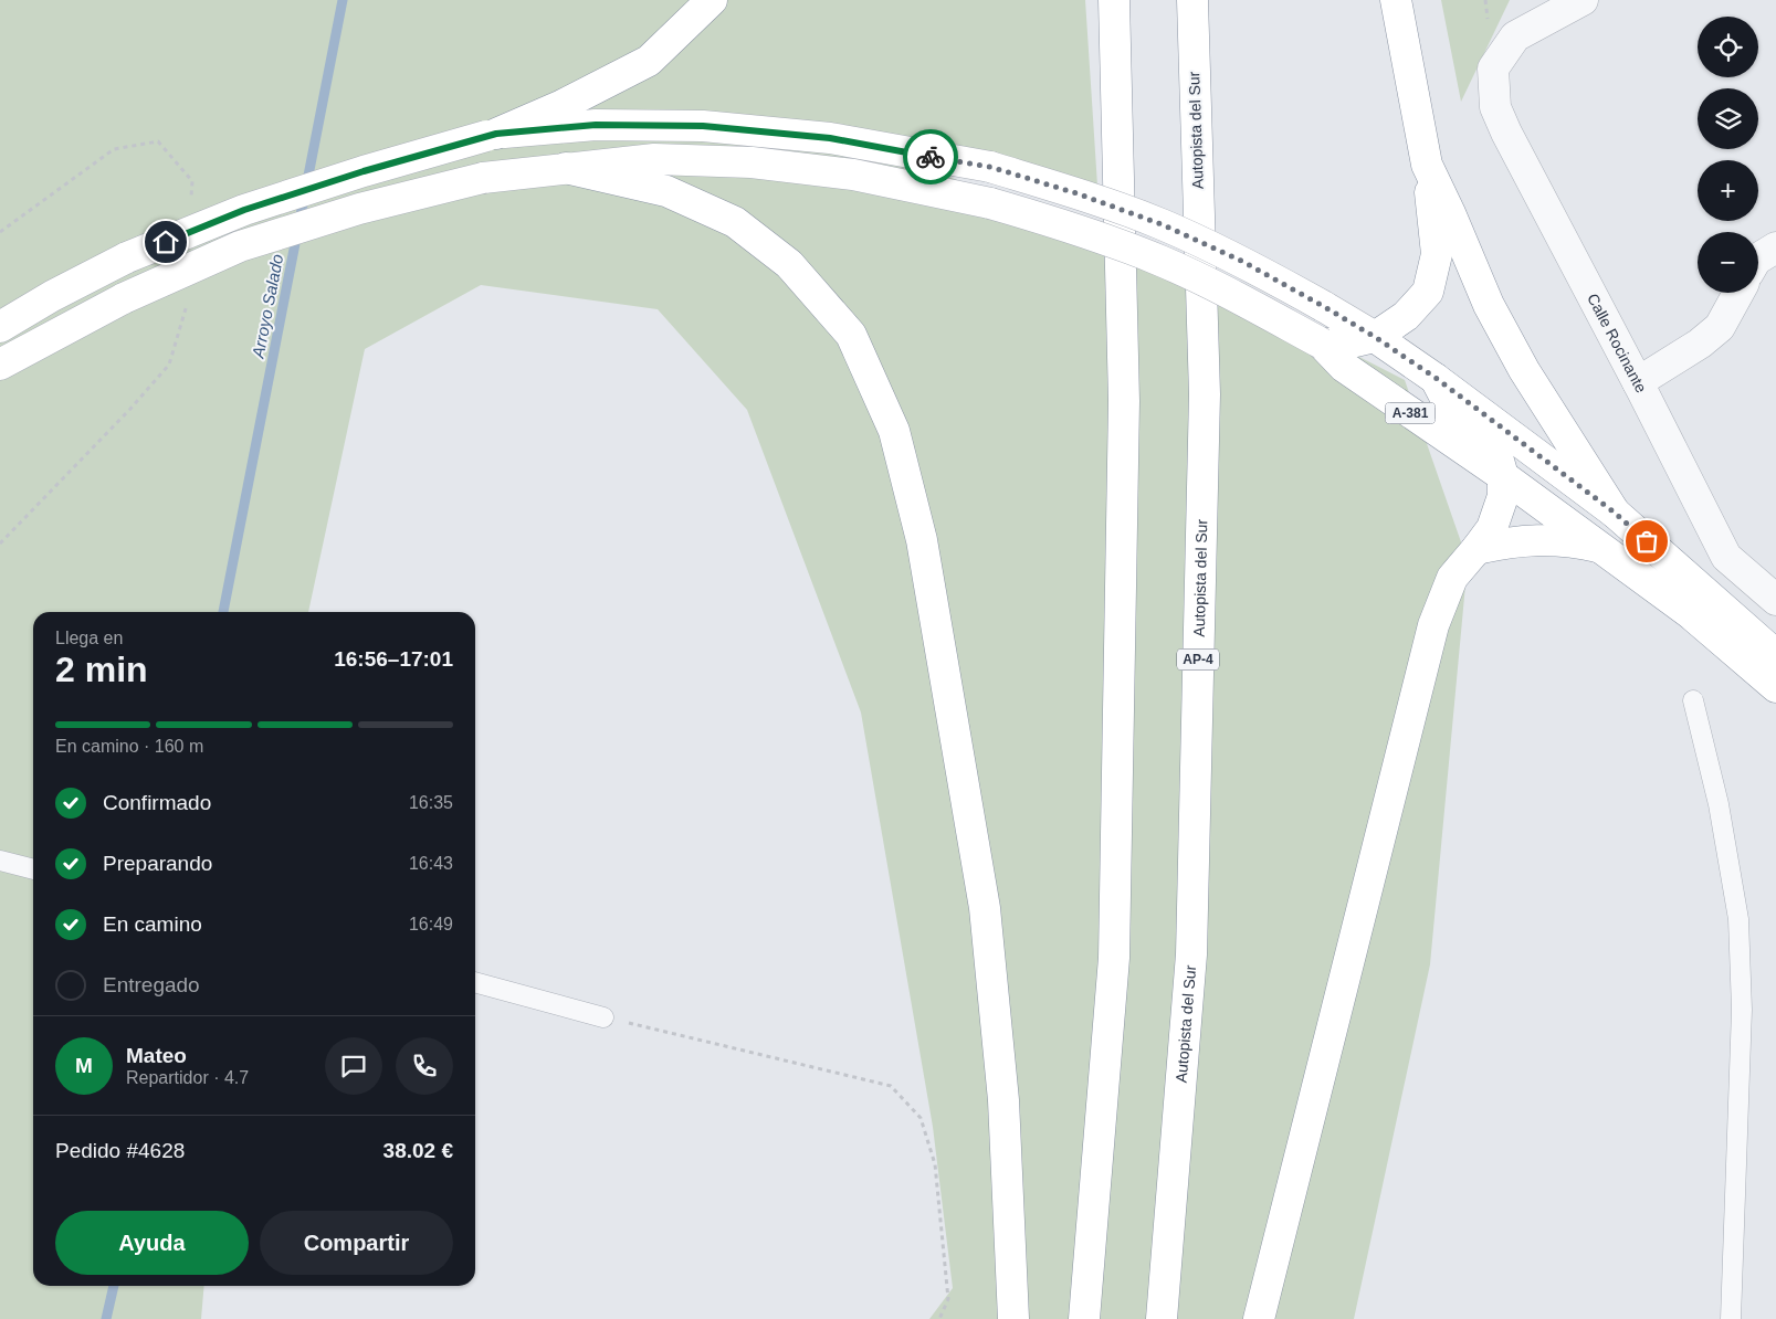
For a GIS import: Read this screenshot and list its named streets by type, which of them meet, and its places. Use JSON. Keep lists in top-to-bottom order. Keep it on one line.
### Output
{"streets":{"main road":["Autopista del Sur","A-381","AP-4"],"street":["Calle Rocinante"]},"water":["Arroyo Salado"],"page":{"map_buttons":["+","−"],"heading":["2 min","Llega en","16:56–17:01"],"panel":["Mateo","Repartidor · 4.7","Pedido #4628","38.02 €"],"bar":"En camino · 160 m","list":[["Confirmado","16:35"],["Preparando","16:43"],["En camino","16:49"],"Entregado"],"round":"M","buttons":["Ayuda","Compartir"]}}
